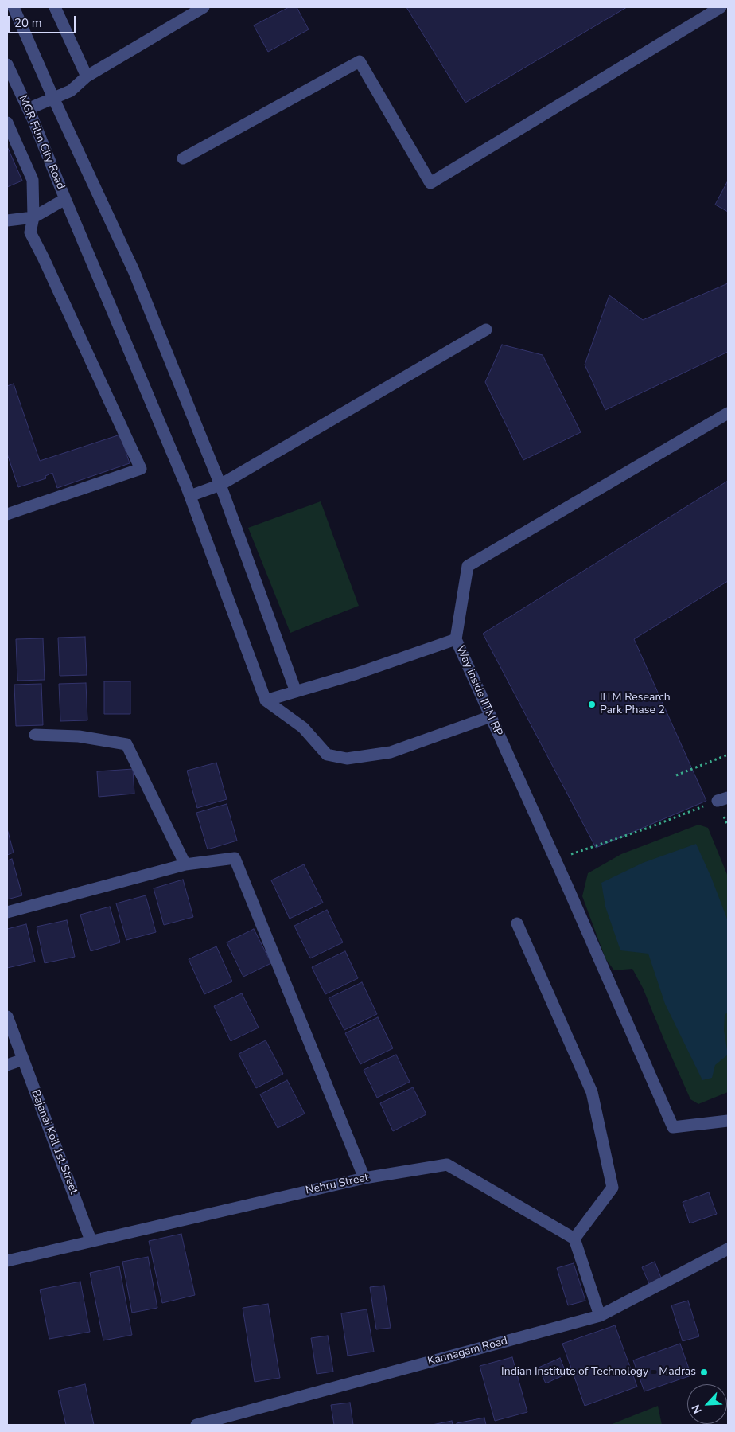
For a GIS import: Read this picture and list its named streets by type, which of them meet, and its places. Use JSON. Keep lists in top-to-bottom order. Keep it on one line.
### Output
{"streets":{"street":["MGR Film City Road","Way inside IITM RP","Bajanai Koil 1st Street","Nehru Street","Kannagam Road"]},"crossings":[["MGR Film City Road","Way inside IITM RP"],["Bajanai Koil 1st Street","Nehru Street"]],"places":["IITM Research Park Phase 2","Indian Institute of Technology - Madras"],"scale_bar":"20 m","north":"bottom left"}
